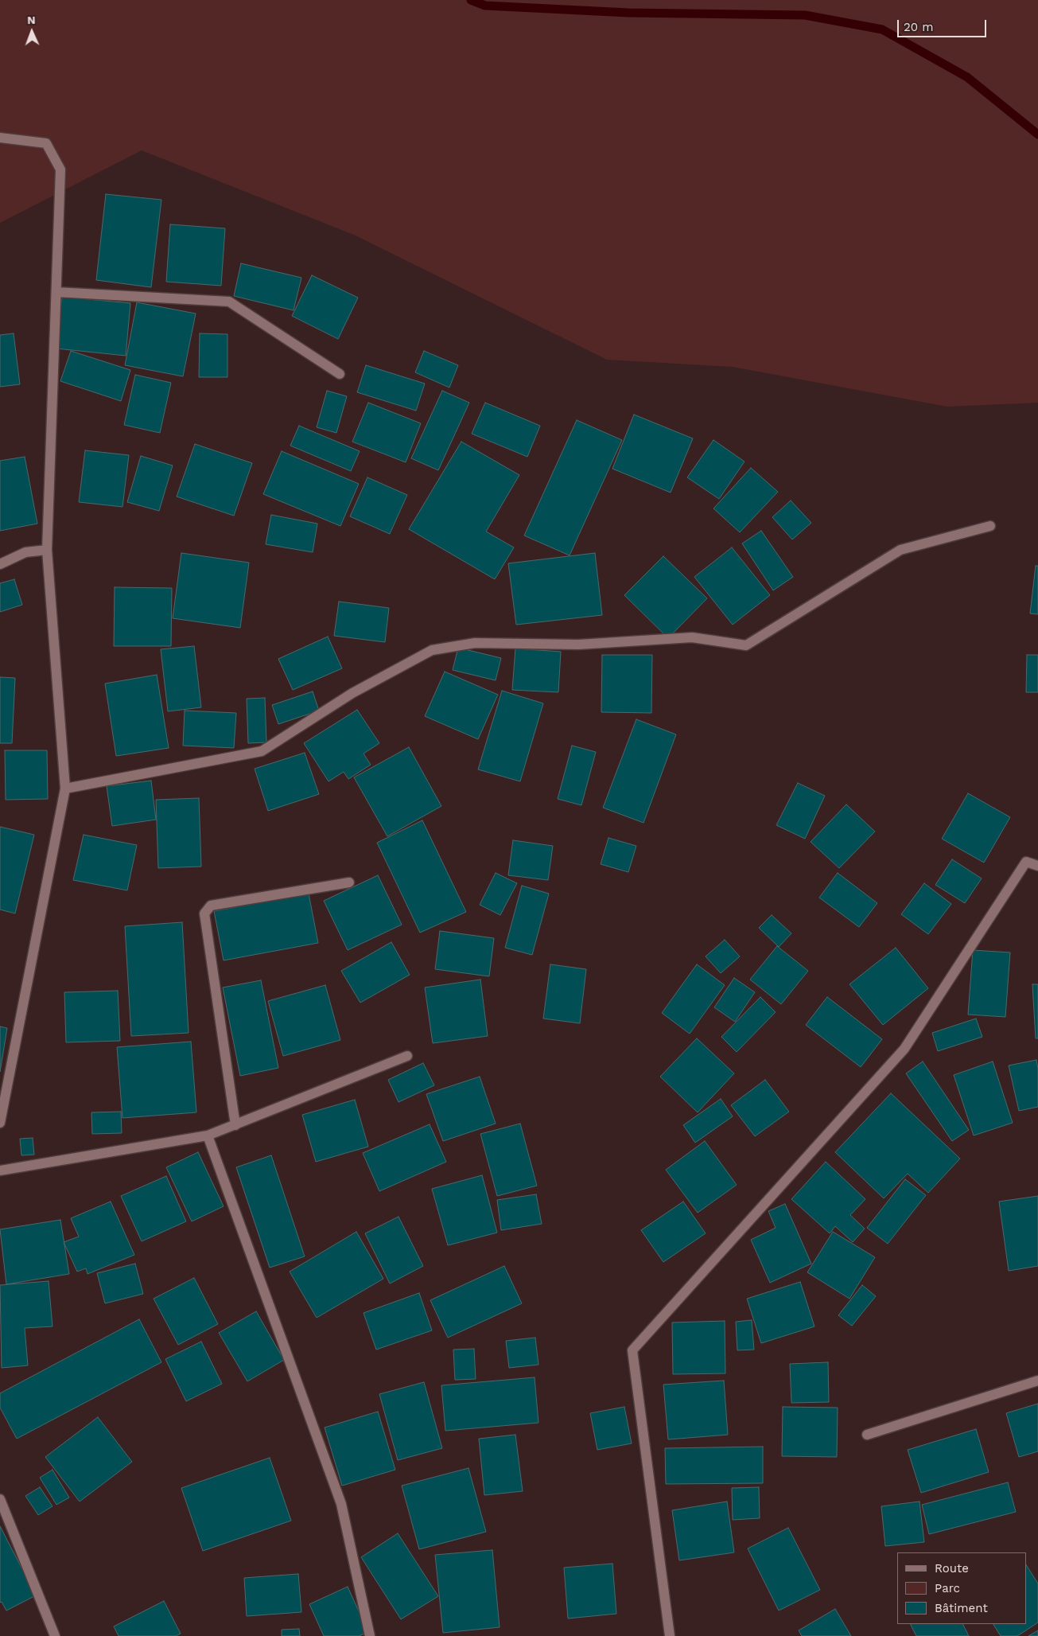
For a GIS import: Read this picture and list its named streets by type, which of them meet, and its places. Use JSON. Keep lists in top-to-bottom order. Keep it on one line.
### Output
{"legend":["Route","Parc","Bâtiment"],"scale_bar":"20 m","north":"top"}
